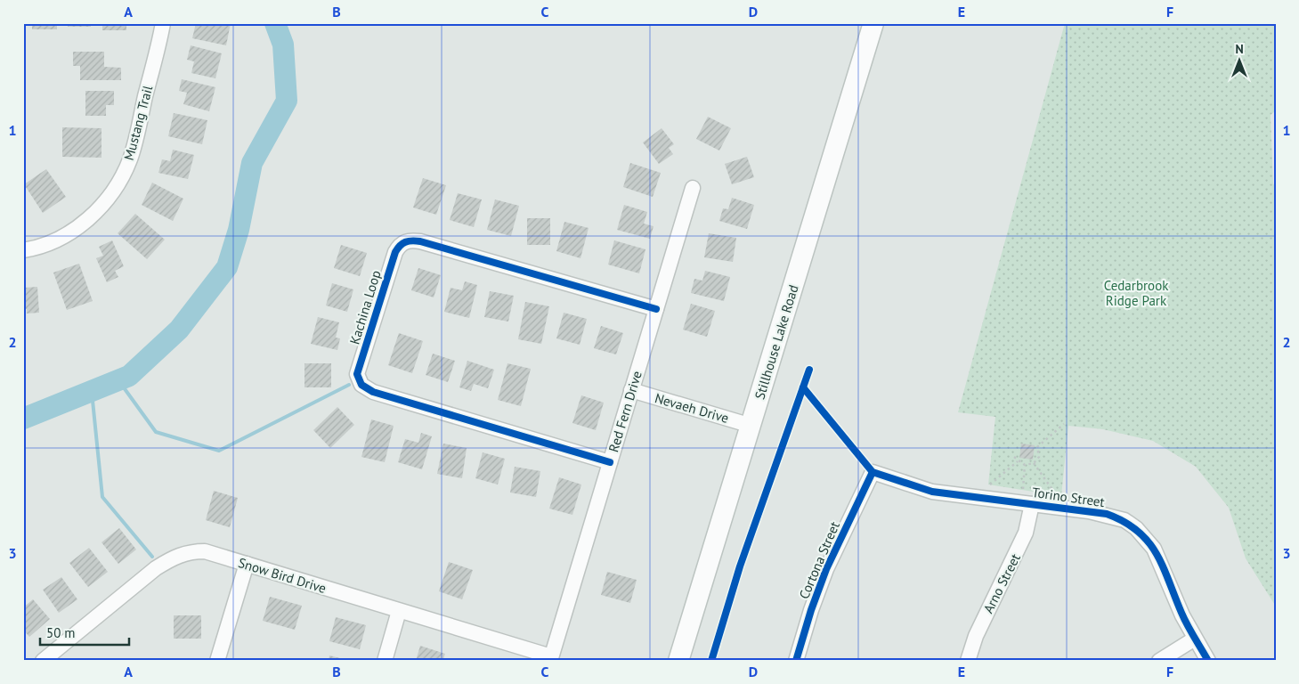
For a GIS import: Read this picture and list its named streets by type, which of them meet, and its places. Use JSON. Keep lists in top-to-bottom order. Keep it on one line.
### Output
{"streets":{"main road":["Stillhouse Lake Road"],"street":["Mustang Trail","Kachina Loop","Nevaeh Drive","Red Fern Drive","Torino Street","Cortona Street","Snow Bird Drive","Arno Street"]},"crossings":[["Kachina Loop","Red Fern Drive"],["Stillhouse Lake Road","Nevaeh Drive"],["Nevaeh Drive","Red Fern Drive"],["Red Fern Drive","Snow Bird Drive"],["Torino Street","Cortona Street"],["Torino Street","Arno Street"]],"parks":["Cedarbrook Ridge Park"],"scale_bar":"50 m","north":"top","grid":{"columns":["A","B","C","D","E","F"],"rows":["1","2","3"]}}
